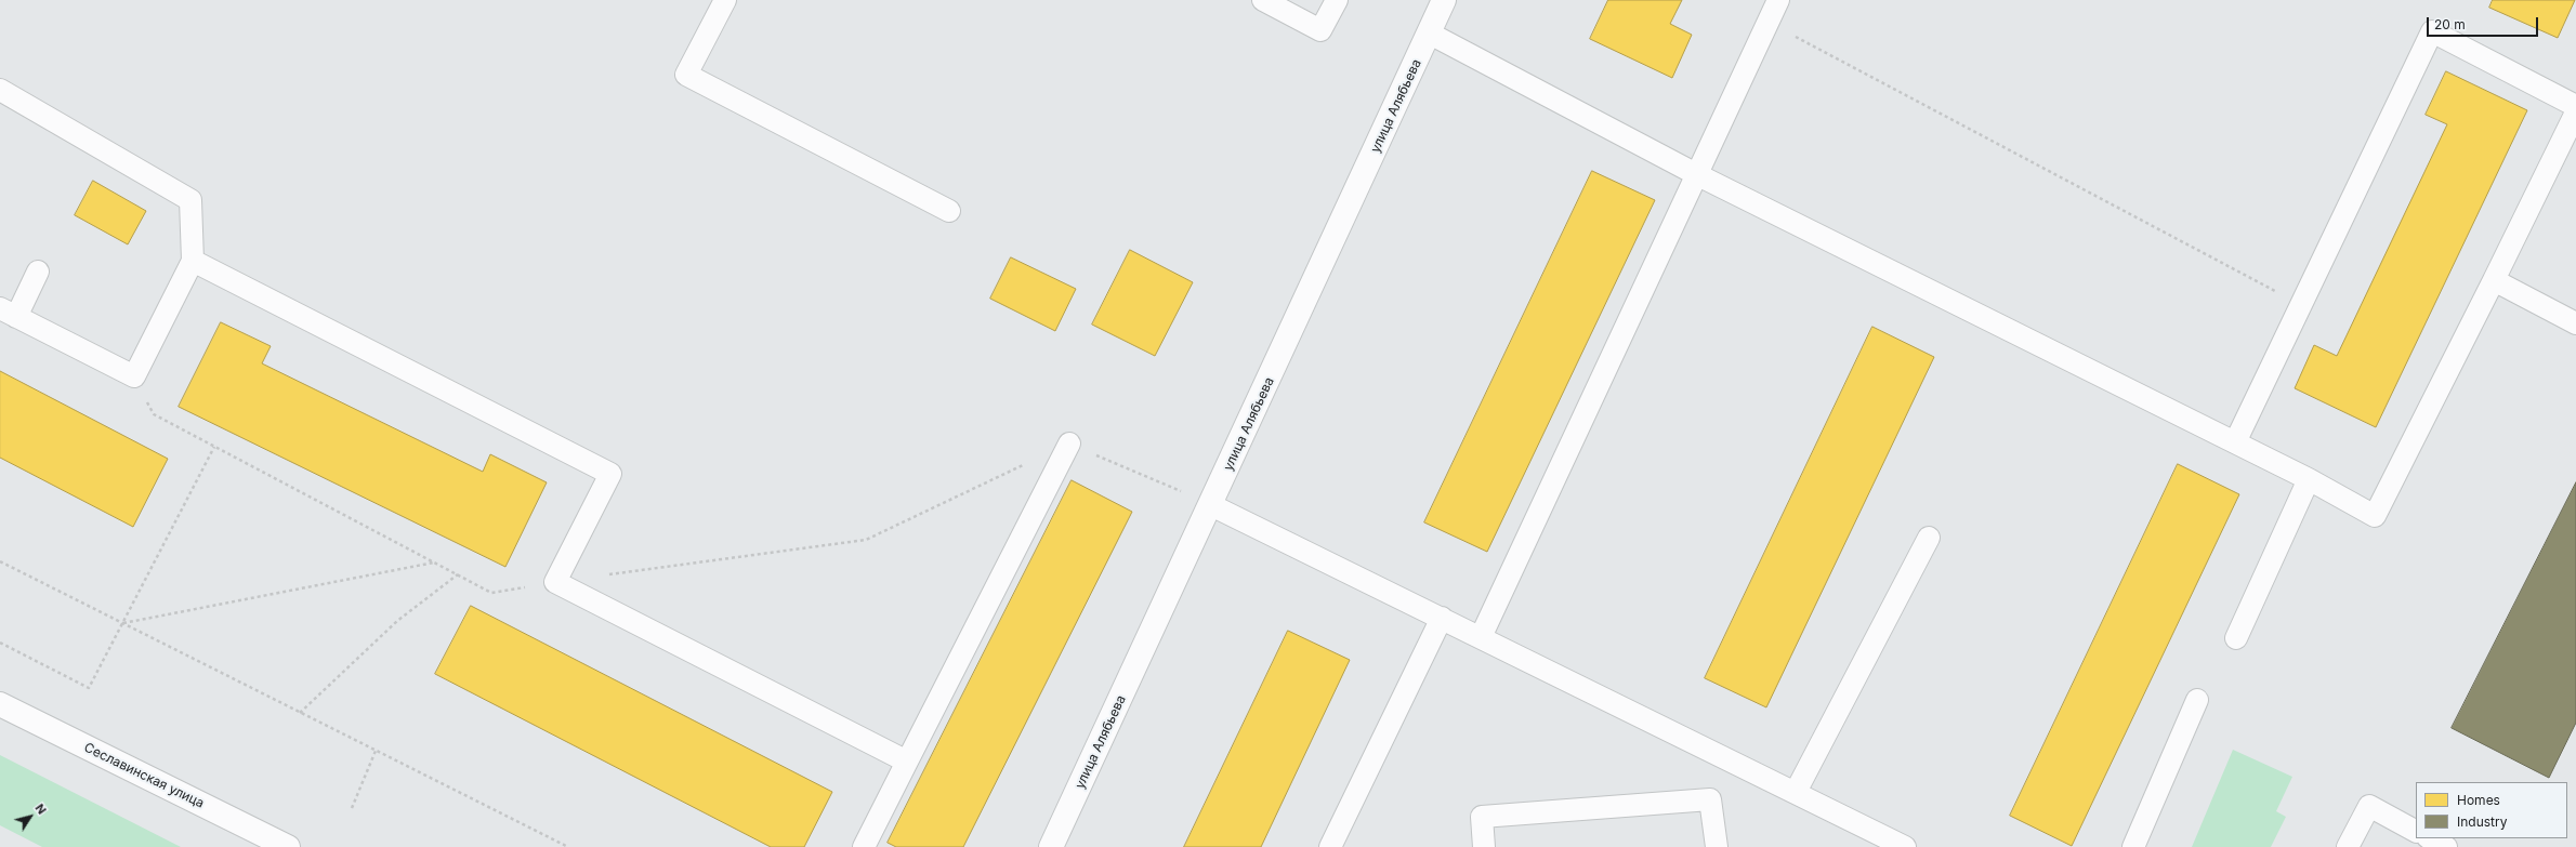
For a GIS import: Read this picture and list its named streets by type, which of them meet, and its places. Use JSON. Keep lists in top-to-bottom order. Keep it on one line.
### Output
{"streets":{"street":["улица Алябьева","Сеславинская улица"]},"legend":["Homes","Industry"],"scale_bar":"20 m","north":"top right"}
